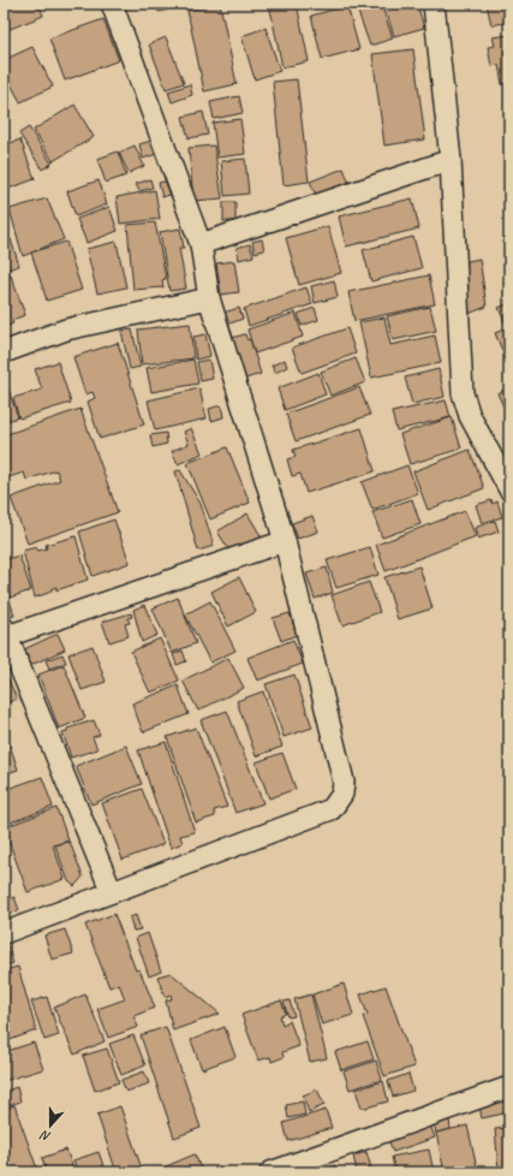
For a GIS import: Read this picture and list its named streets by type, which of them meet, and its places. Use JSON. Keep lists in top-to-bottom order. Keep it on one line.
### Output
{"north":"bottom"}
